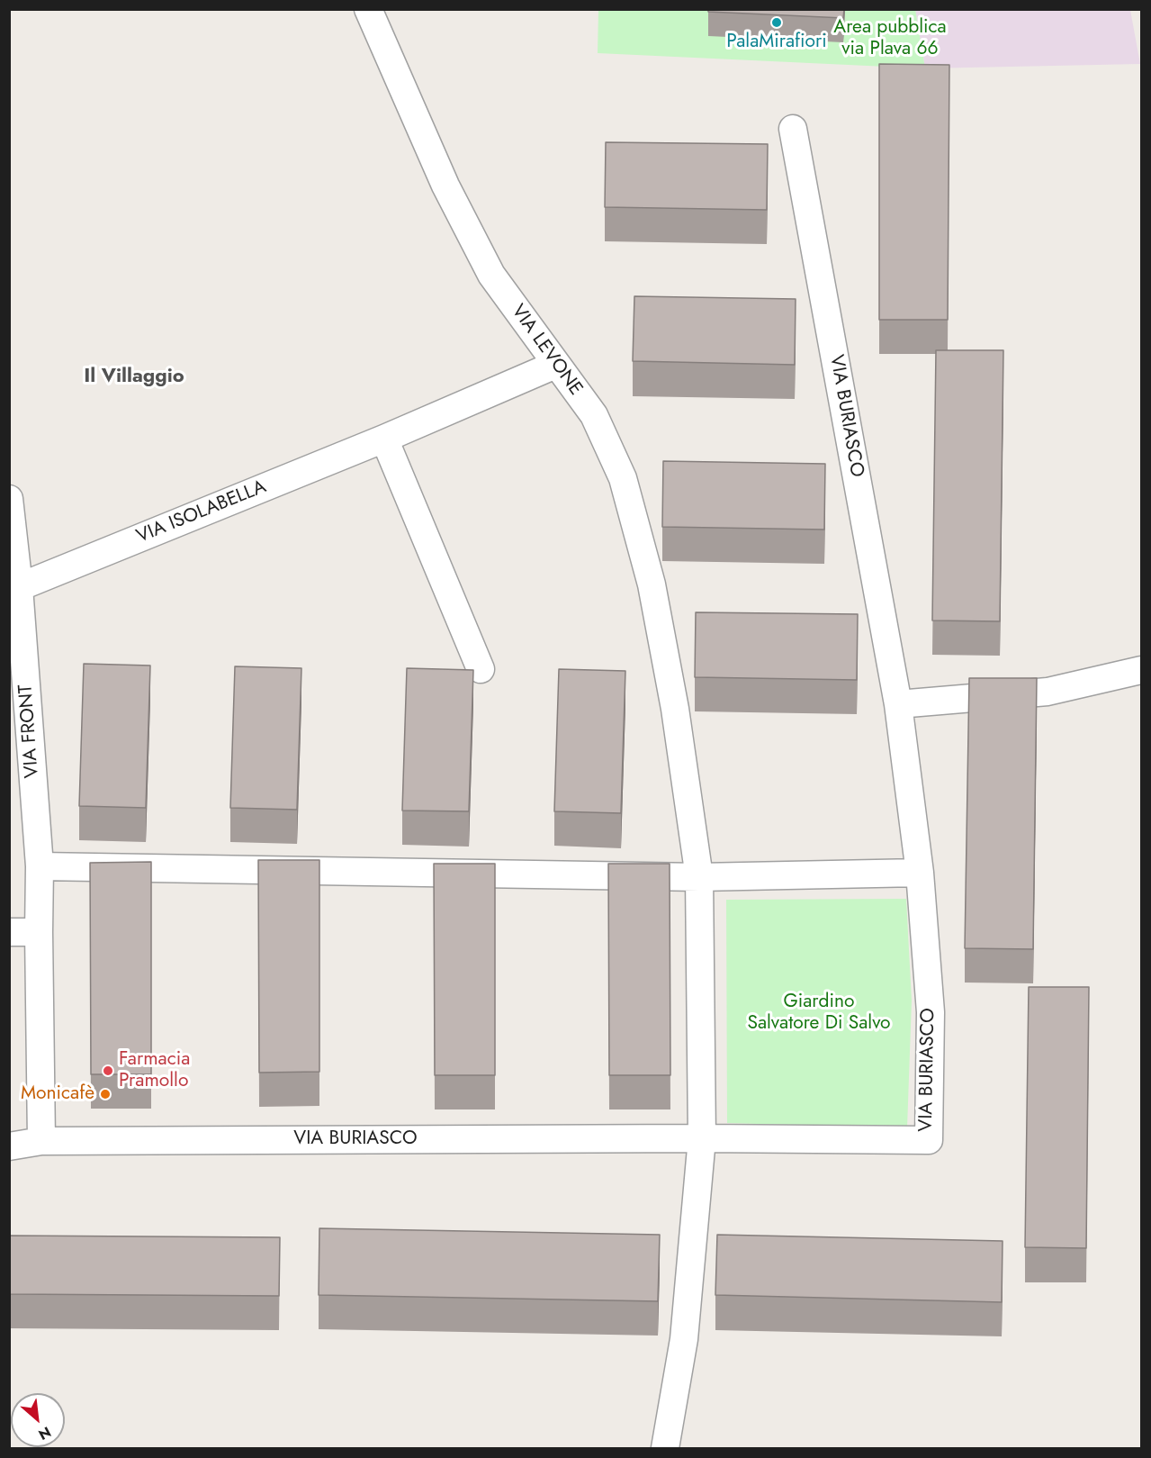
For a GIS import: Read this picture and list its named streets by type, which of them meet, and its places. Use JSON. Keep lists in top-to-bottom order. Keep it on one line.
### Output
{"streets":{"street":["VIA LEVONE","VIA BURIASCO","VIA ISOLABELLA","VIA FRONT"]},"crossings":[["VIA LEVONE","VIA ISOLABELLA"],["VIA BURIASCO","VIA FRONT"],["VIA ISOLABELLA","VIA FRONT"]],"districts":["Il Villaggio"],"parks":["Area pubblica via Plava 66","Giardino Salvatore Di Salvo"],"places":["PalaMirafiori","Farmacia Pramollo","Monicafè"],"north":"bottom right"}
